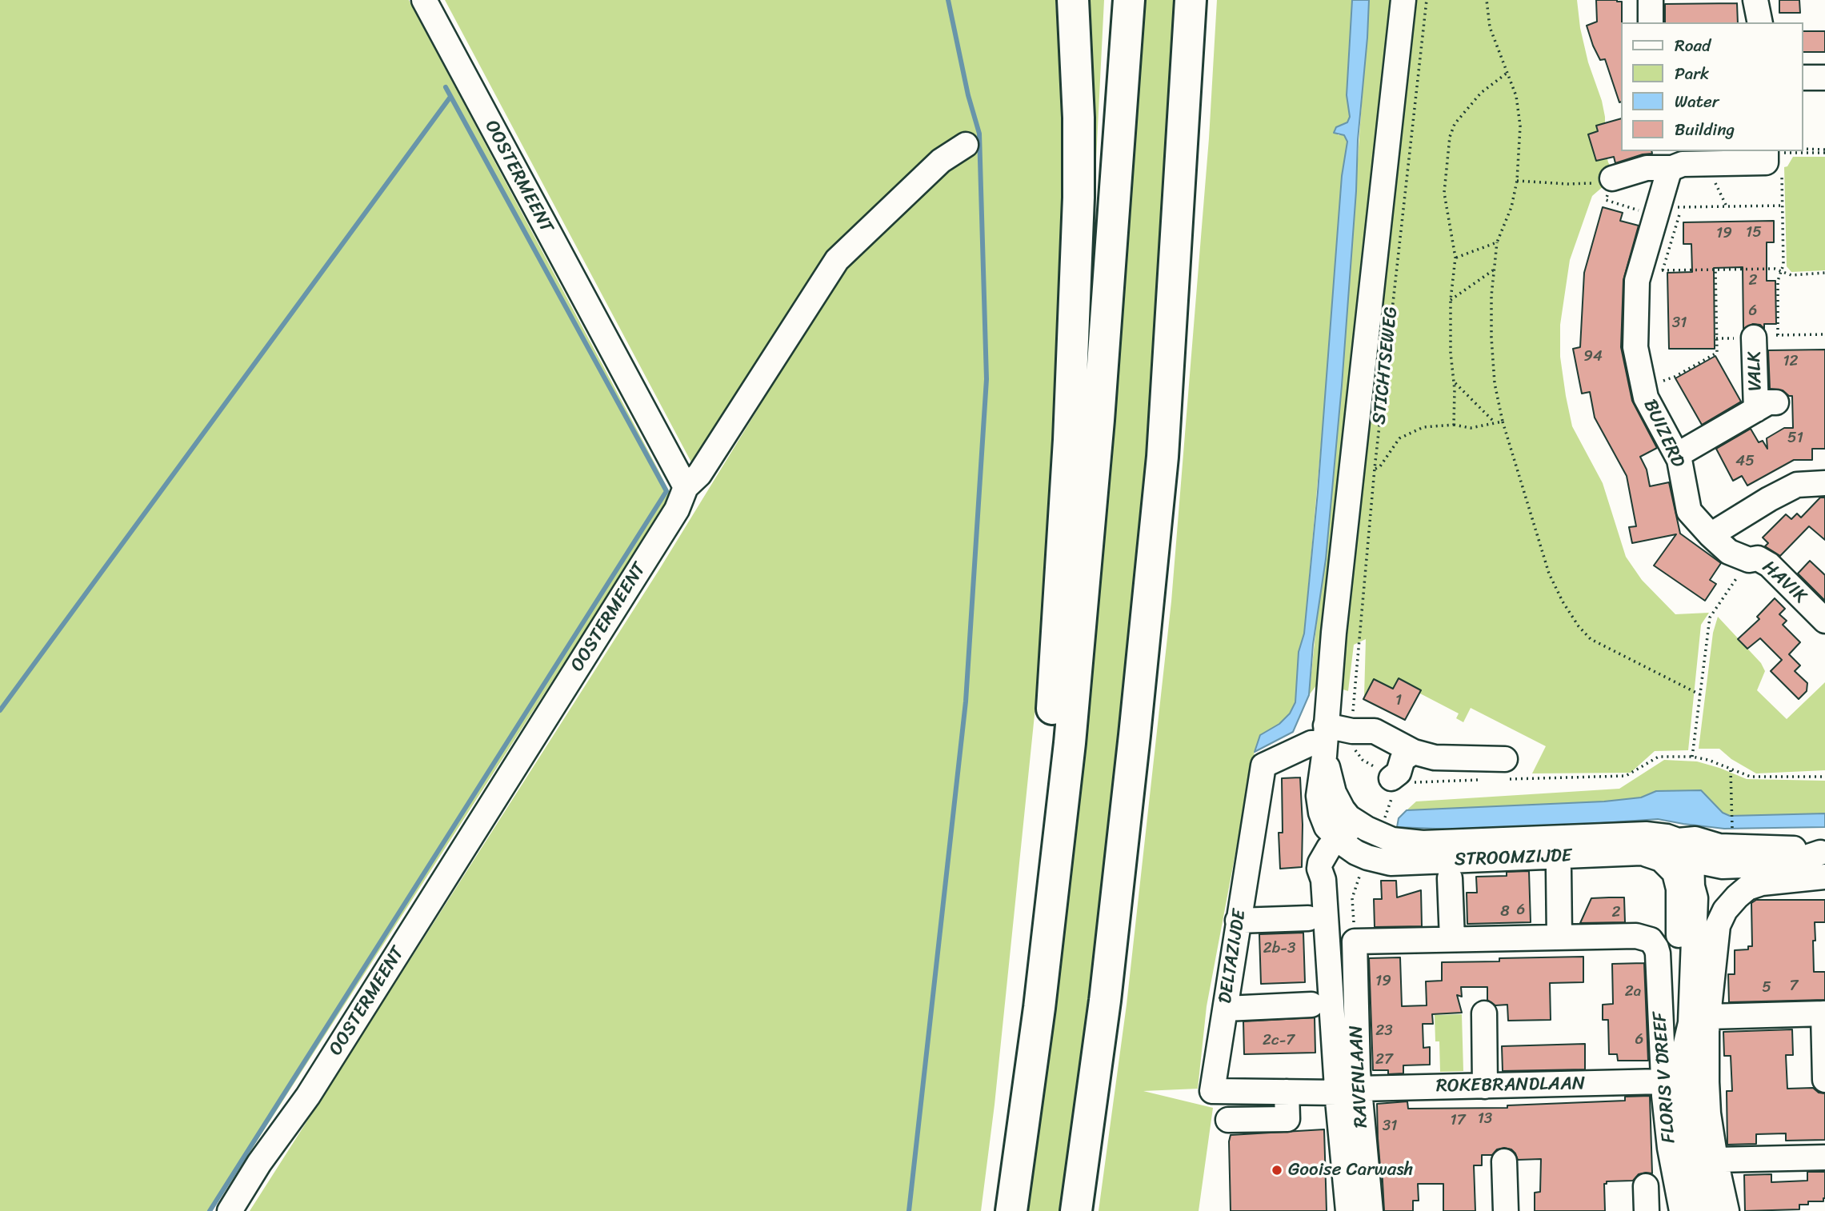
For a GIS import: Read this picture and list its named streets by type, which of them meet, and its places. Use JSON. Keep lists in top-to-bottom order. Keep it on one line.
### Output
{"streets":{"street":["OOSTERMEENT","STICHTSEWEG","VALK","BUIZERD","HAVIK","STROOMZIJDE","DELTAZIJDE","RAVENLAAN","FLORIS V DREEF","ROKEBRANDLAAN"]},"crossings":[["STICHTSEWEG","STROOMZIJDE"],["STICHTSEWEG","DELTAZIJDE"],["VALK","BUIZERD"],["BUIZERD","HAVIK"],["STROOMZIJDE","FLORIS V DREEF"],["DELTAZIJDE","RAVENLAAN"],["DELTAZIJDE","ROKEBRANDLAAN"],["RAVENLAAN","ROKEBRANDLAAN"],["FLORIS V DREEF","ROKEBRANDLAAN"]],"places":["Gooise Carwash"],"house_numbers":["15","19","2","6","31","94","12","51","45","1","6","8","2","2b-3","19","7","5","2a","23","6","2c-7","27","13","17","31"],"legend":["Road","Park","Water","Building"]}
